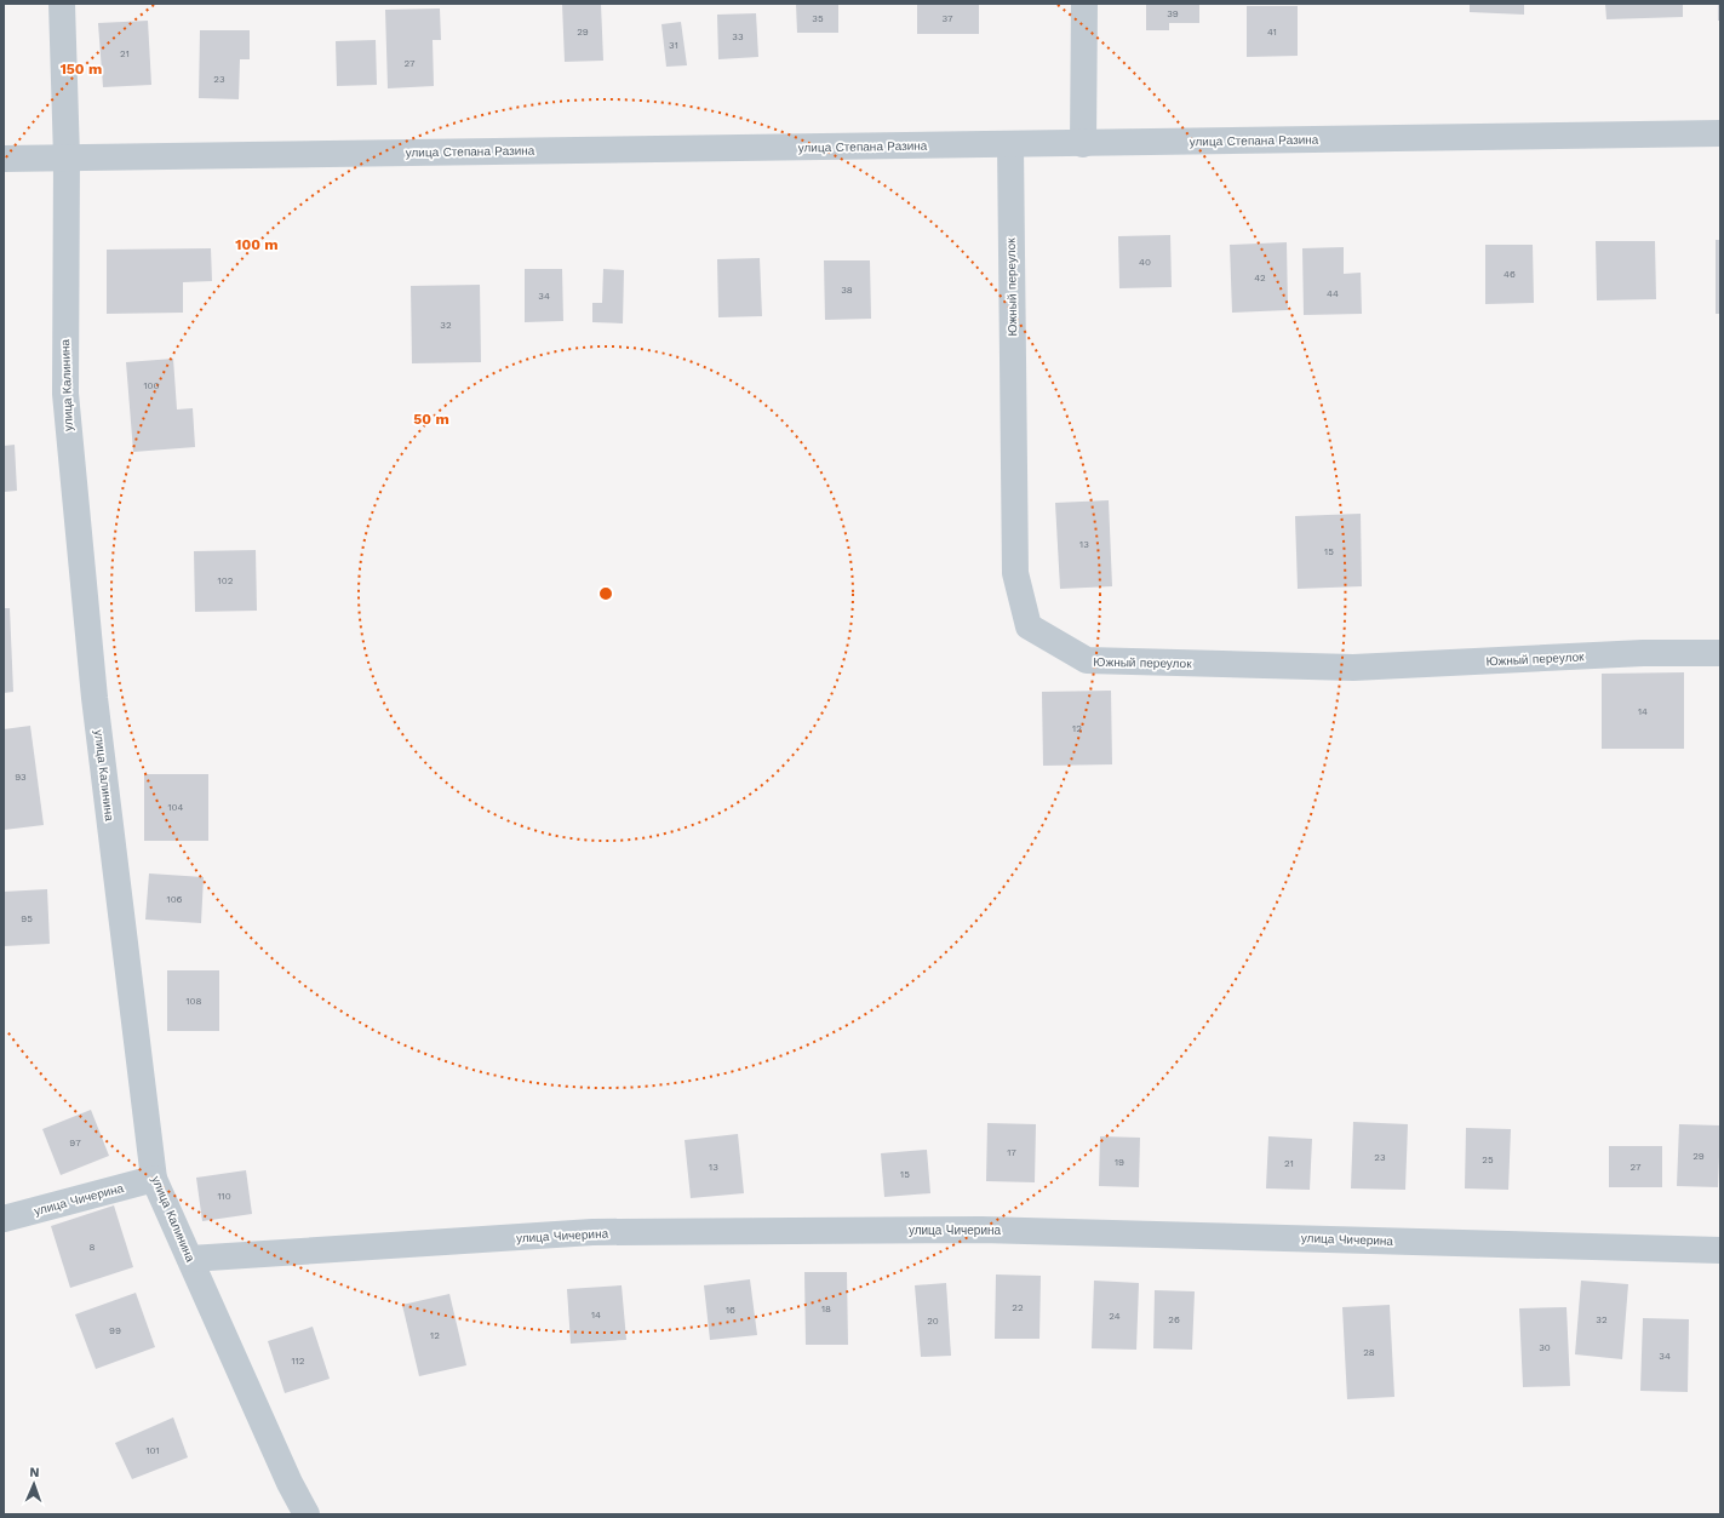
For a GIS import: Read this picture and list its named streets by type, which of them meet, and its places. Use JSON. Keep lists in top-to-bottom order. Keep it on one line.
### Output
{"streets":{"street":["улица Степана Разина","Южный переулок","улица Калинина","улица Чичерина"]},"crossings":[["улица Степана Разина","Южный переулок"],["улица Степана Разина","улица Калинина"],["улица Калинина","улица Чичерина"]],"house_numbers":["39","35","37","29","41","33","31","21","27","23","40","46","42","38","44","34","32","100","13","15","102","14","12","93","104","106","95","108","97","17","29","23","25","19","21","13","27","15","110","8","22","18","16","14","24","26","32","20","99","12","30","28","34","112","101"],"north":"top","rings":["150 m","100 m","50 m"]}
